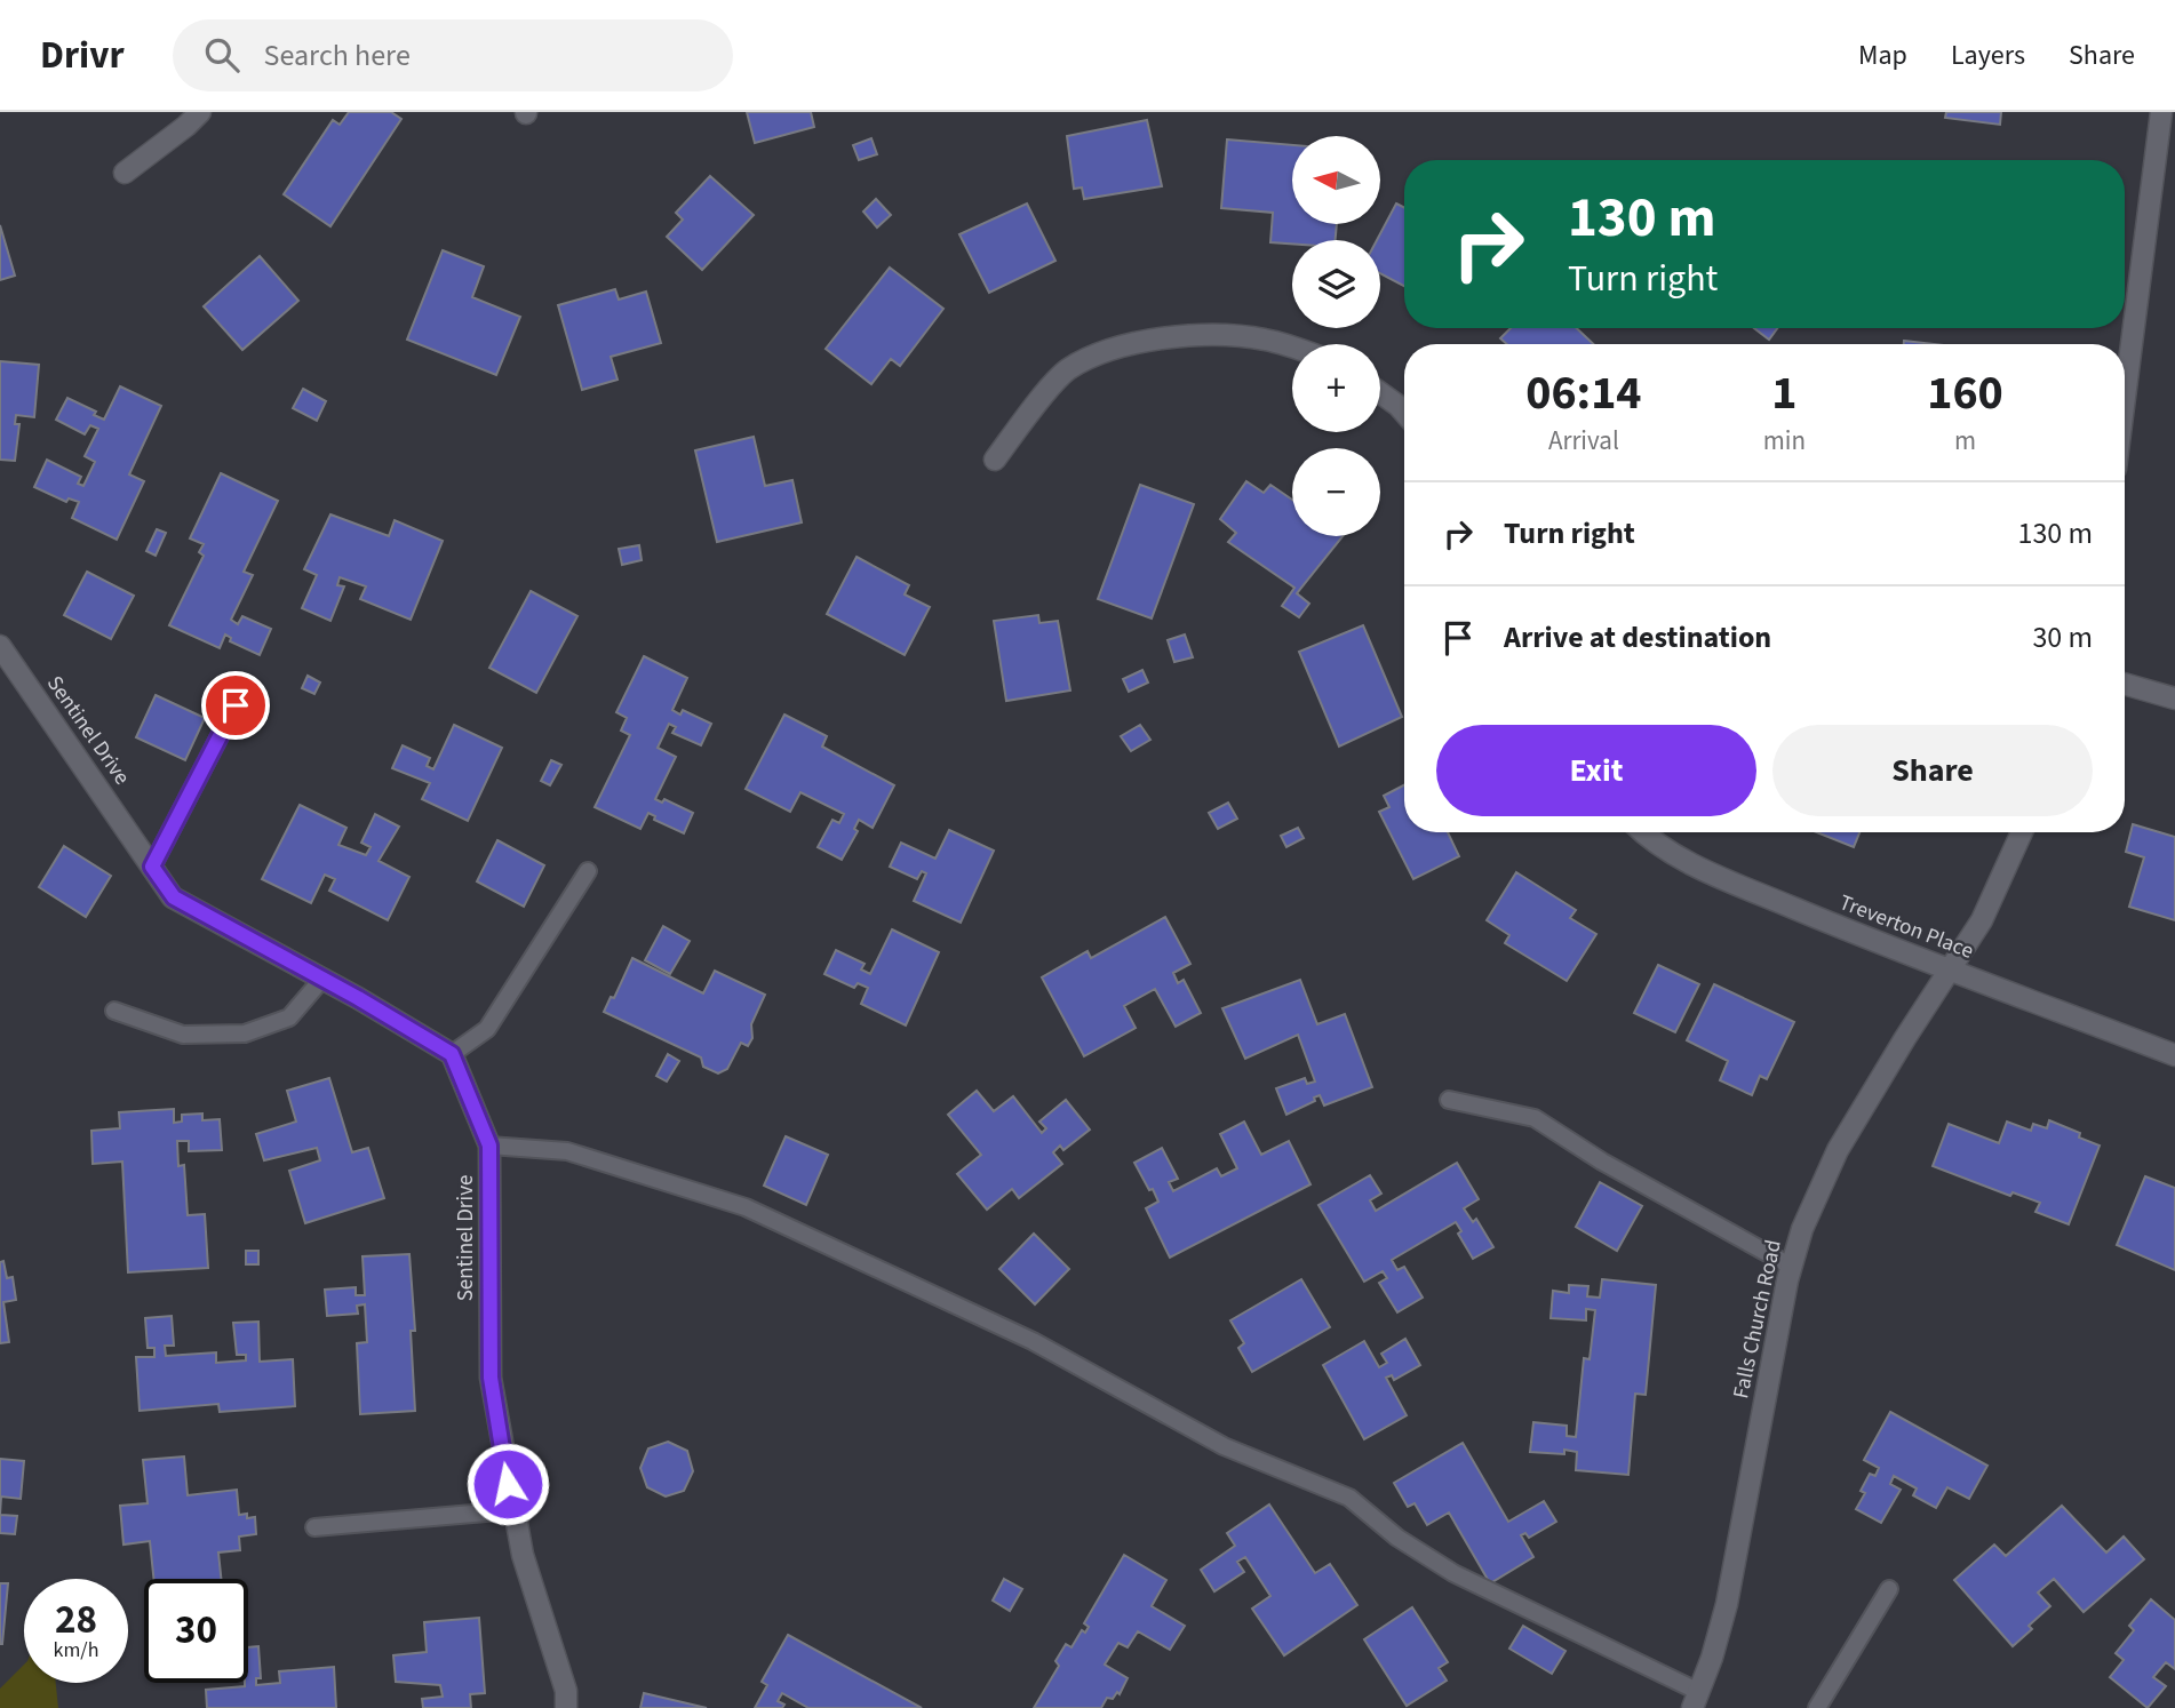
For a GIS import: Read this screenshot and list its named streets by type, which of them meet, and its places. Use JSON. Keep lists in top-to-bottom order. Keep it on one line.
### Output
{"streets":{"street":["Sentinel Drive","Treverton Place","Falls Church Road"]},"crossings":[["Treverton Place","Falls Church Road"]],"north":"left","page":{"header":"Drivr","search":"Search here","nav":["Map","Layers","Share"],"map_buttons":["+","−"],"turn":["130 m","Turn right"],"eta":["06:14","Arrival","1","min","160","m"],"list":[{"name":"Turn right","value":"130 m"},{"name":"Arrive at destination","value":"30 m"}],"buttons":["Exit","Share"],"speed":"28 km/h","limit":"30"}}
